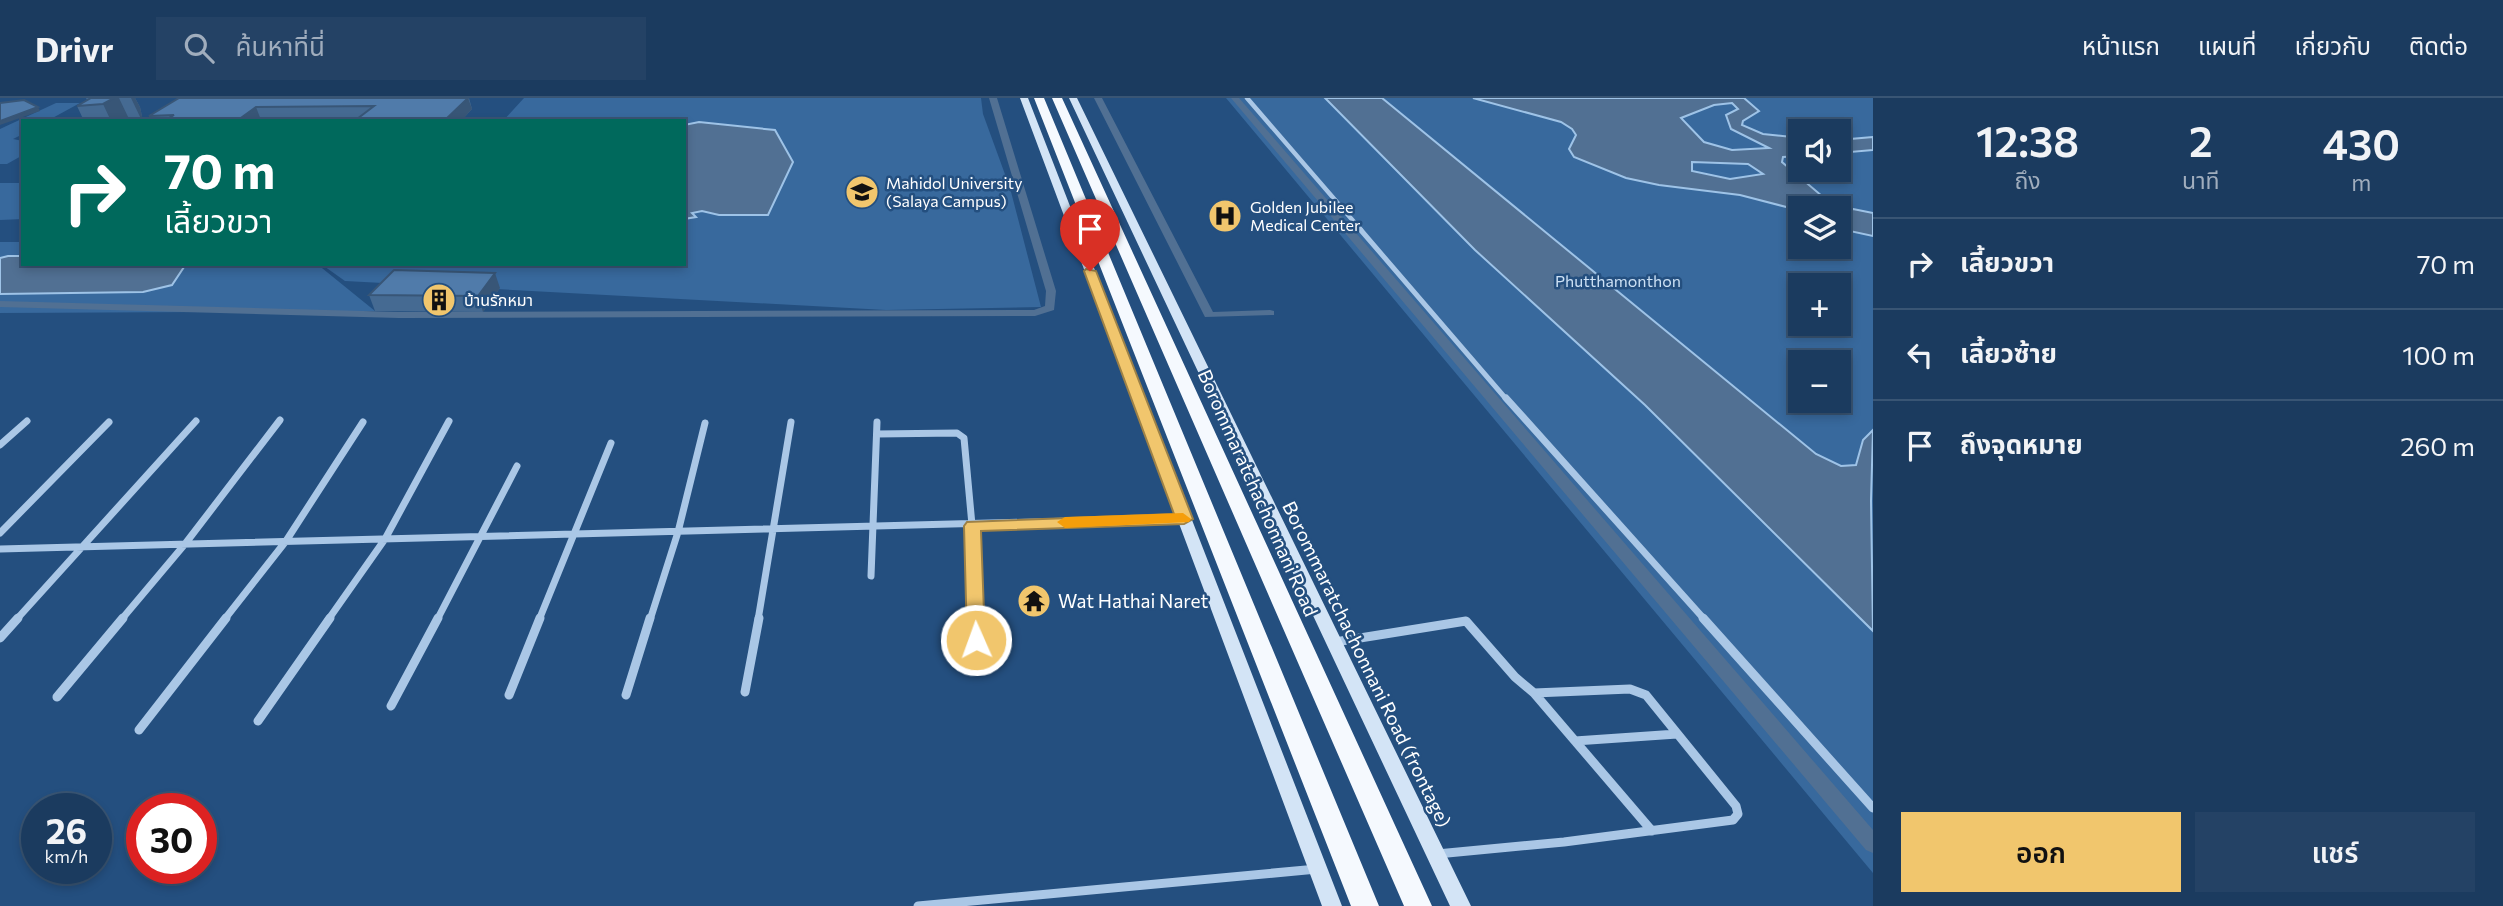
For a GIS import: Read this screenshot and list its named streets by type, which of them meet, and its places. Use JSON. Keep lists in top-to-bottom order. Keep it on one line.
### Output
{"streets":{"highway":["Borommaratchachonnani Road"],"main road":["Borommaratchachonnani Road (frontage)"]},"parks":["Phutthamonthon"],"places":{"school or university":["Mahidol University (Salaya Campus)"],"hospital":["Golden Jubilee Medical Center"],"building":["บ้านรักหมา"],"temple":["Wat Hathai Naret"]},"page":{"header":"Drivr","search":"ค้นหาที่นี่","nav":["หน้าแรก","แผนที่","เกี่ยวกับ","ติดต่อ"],"eta":["12:38","ถึง","2","นาที","430","m"],"map_buttons":["+","−"],"turn":["70 m","เลี้ยวขวา"],"list":[{"name":"เลี้ยวขวา","value":"70 m"},{"name":"เลี้ยวซ้าย","value":"100 m"},{"name":"ถึงจุดหมาย","value":"260 m"}],"speed":"26 km/h","limit":"30","buttons":["ออก","แชร์"]}}
